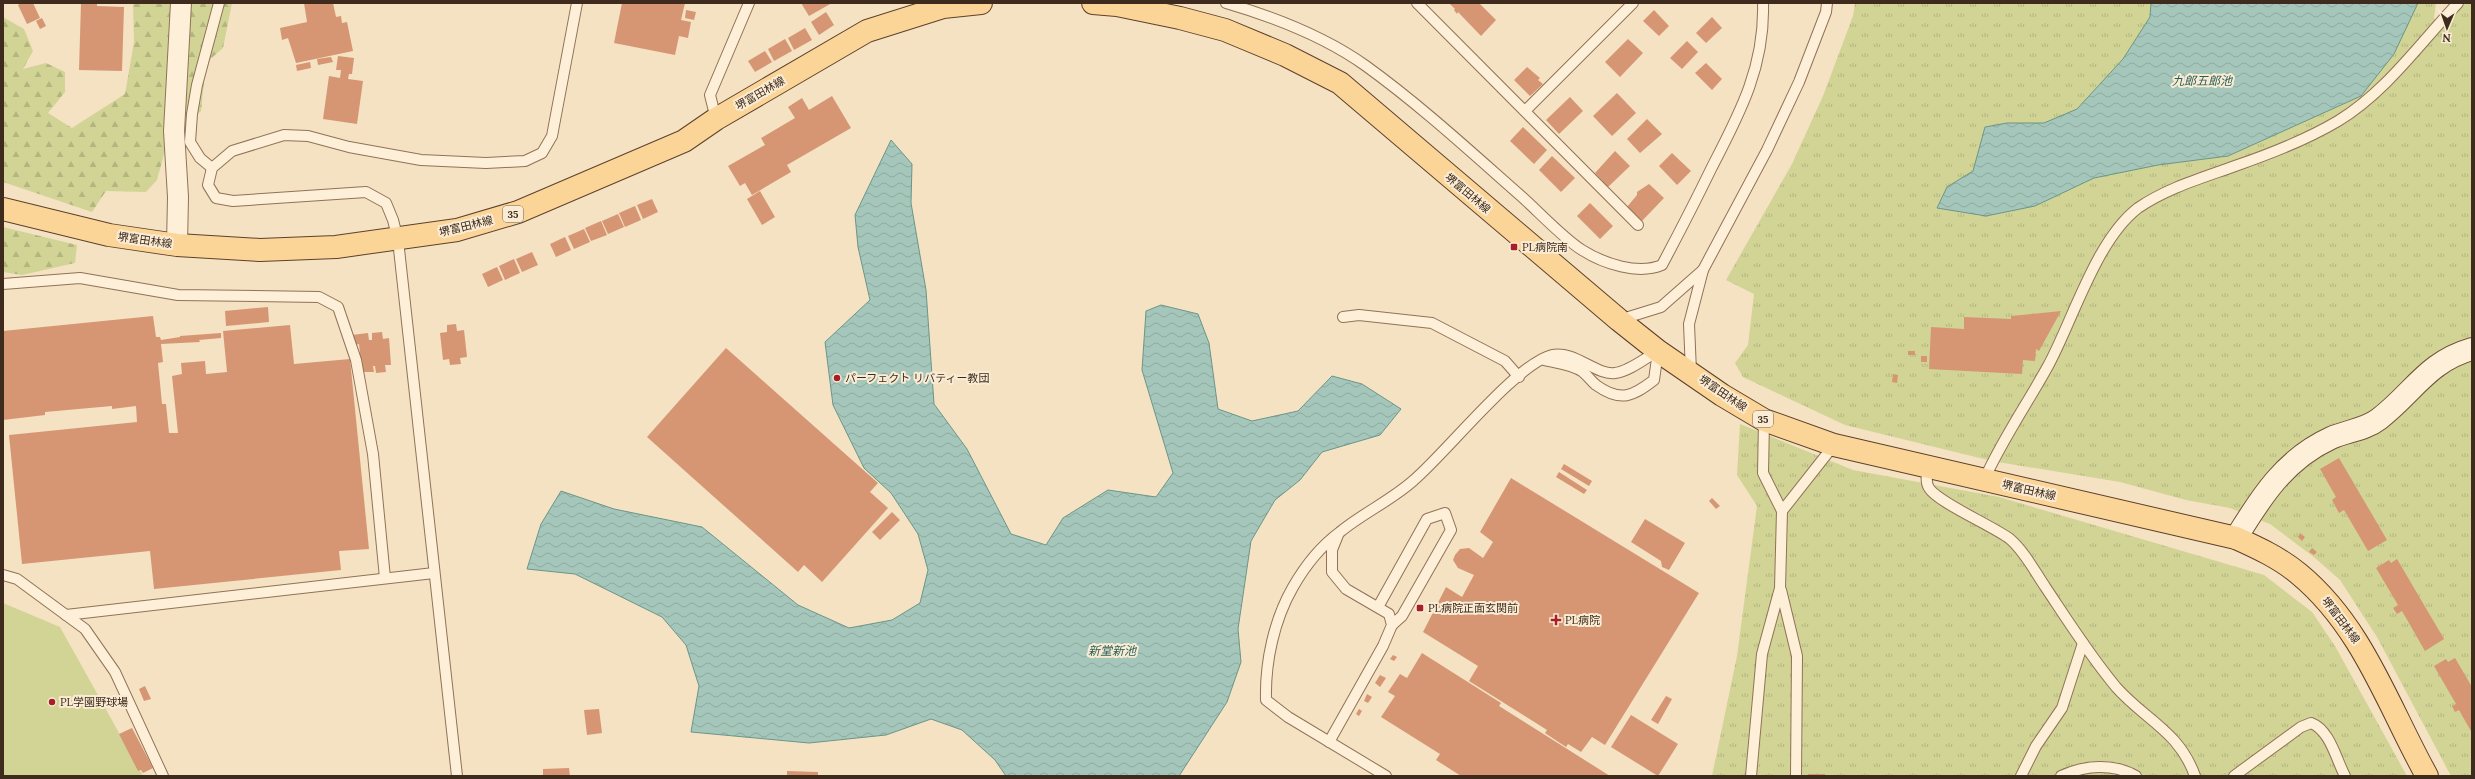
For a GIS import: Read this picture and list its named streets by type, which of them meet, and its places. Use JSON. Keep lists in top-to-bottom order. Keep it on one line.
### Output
{"streets":{"main road":["堺富田林線","35"]},"water":["九郎五郎池","新堂新池"],"places":{"transit":["PL病院南","PL病院正面玄関前"],"other":["パーフェクト リバティー教団","PL学園野球場"],"health":["PL病院"]},"north":"bottom"}
